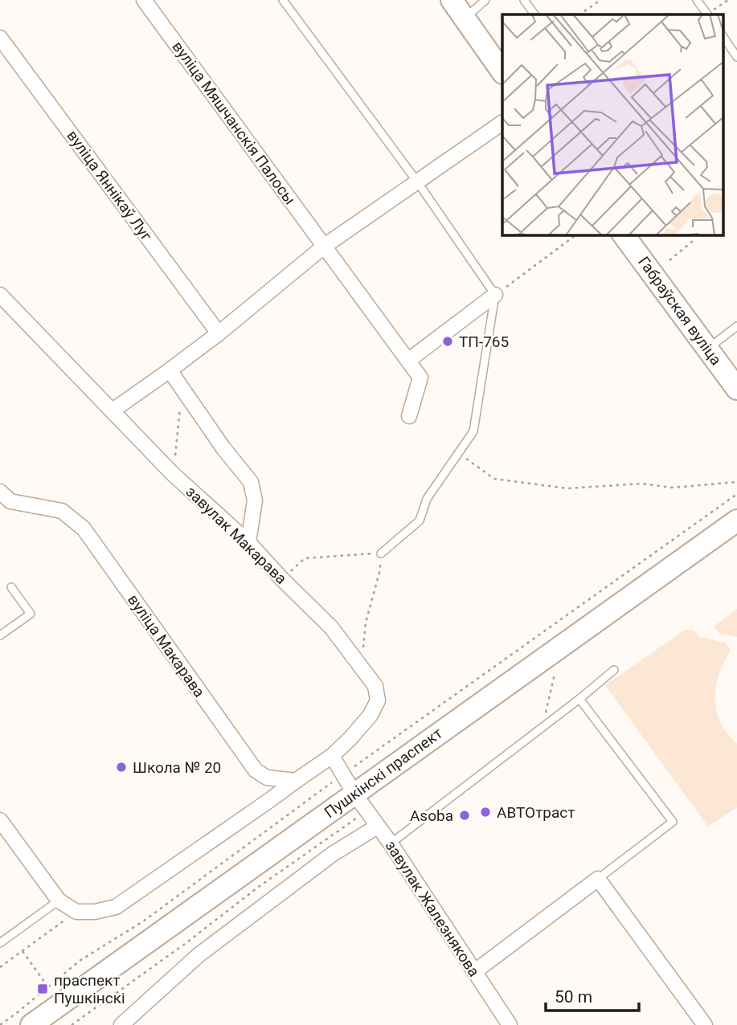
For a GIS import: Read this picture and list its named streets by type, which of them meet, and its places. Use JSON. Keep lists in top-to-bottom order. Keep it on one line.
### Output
{"streets":{"main road":["Габраўская вуліца","Пушкінскі праспект"],"street":["вуліца Мяшчанскія Палосы","вуліца Яннікаў Луг","завулак Макарава","вуліца Макарава","завулак Жалезнякова"]},"crossings":[["Пушкінскі праспект","завулак Жалезнякова"]],"places":{"other":["ТП-765","Школа № 20","АВТОтраст","Asoba"],"transit":["праспект Пушкінскі"]},"scale_bar":"50 m"}
